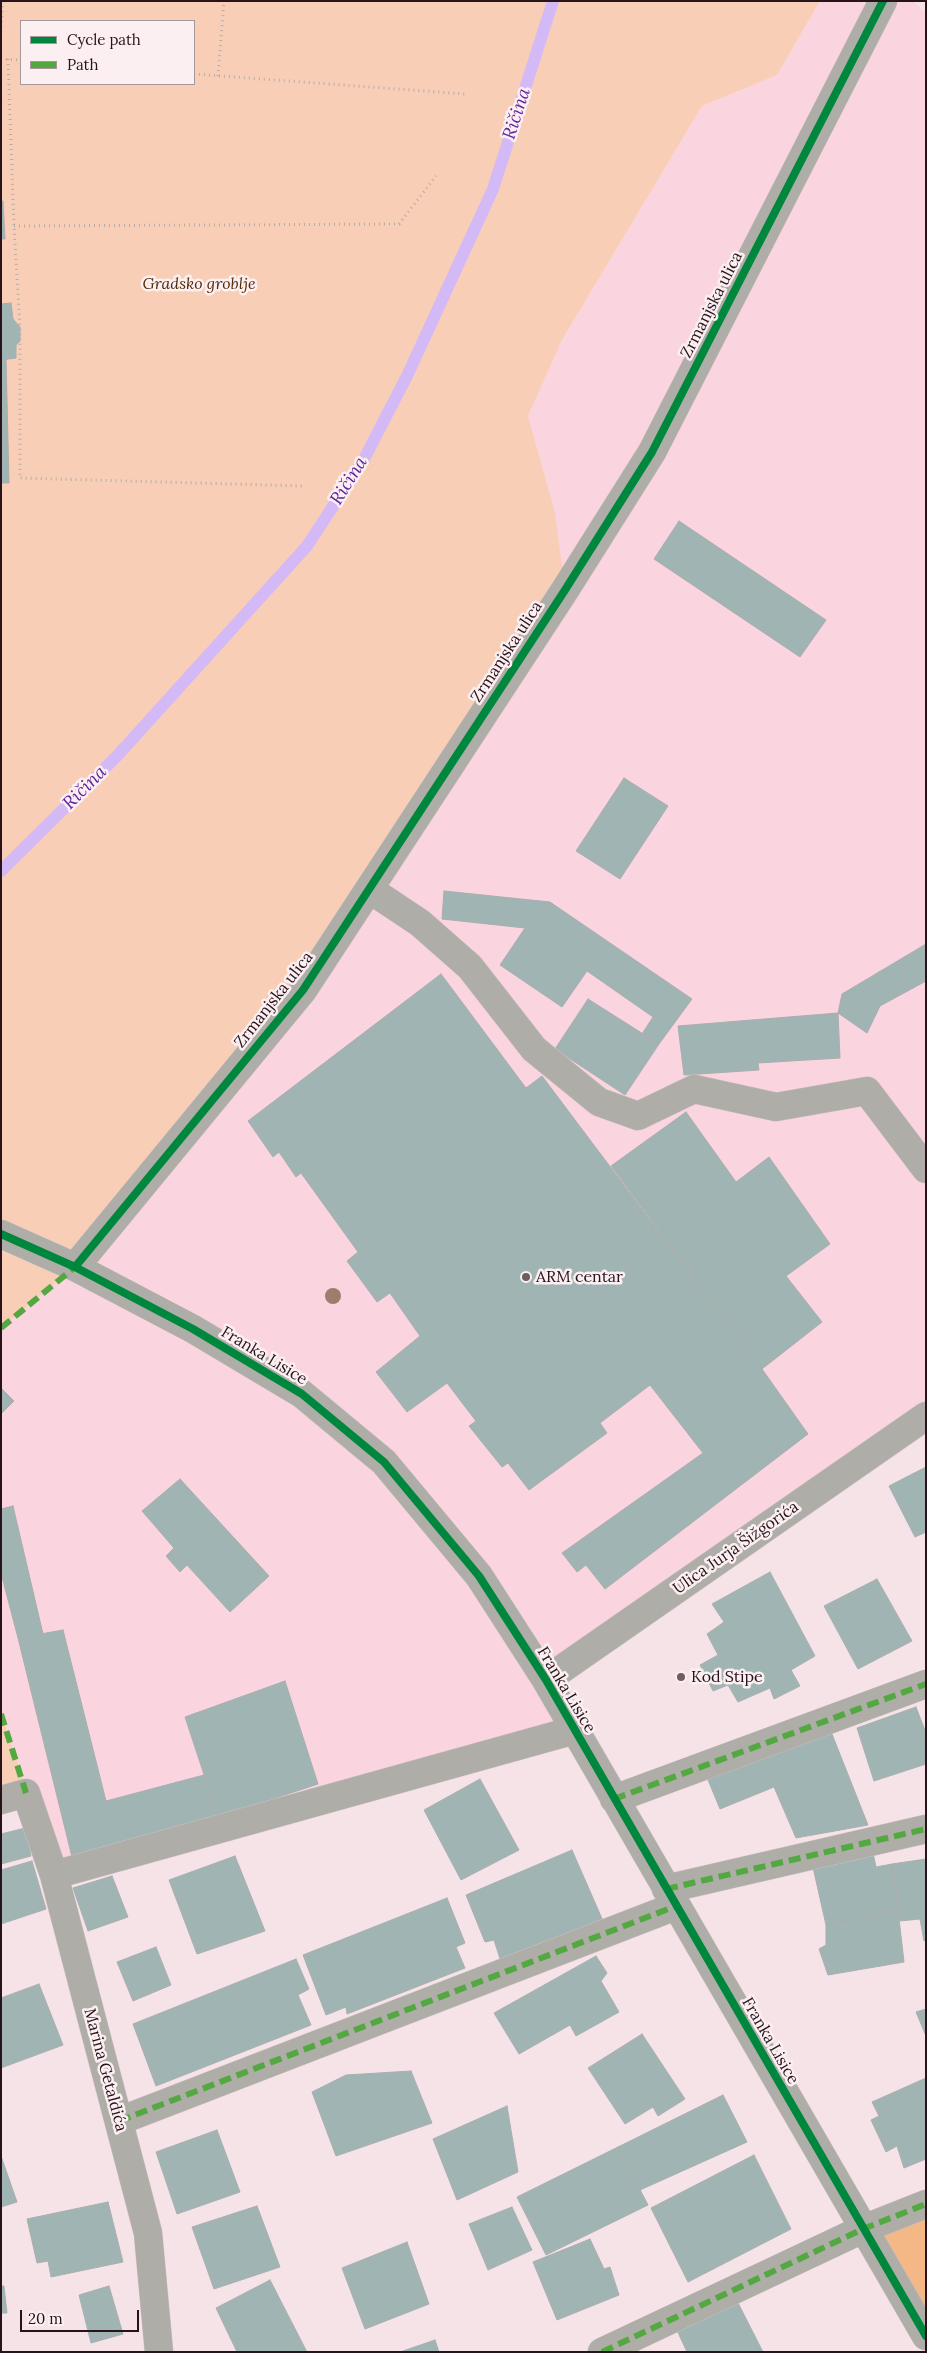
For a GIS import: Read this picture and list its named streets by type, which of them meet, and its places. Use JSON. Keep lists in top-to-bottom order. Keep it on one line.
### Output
{"streets":{"street":["Zrmanjska ulica","Franka Lisice","Ulica Jurja Šižgorića","Marina Getaldića"]},"crossings":[["Zrmanjska ulica","Franka Lisice"],["Franka Lisice","Ulica Jurja Šižgorića"]],"water":["Ričina"],"parks":["Gradsko groblje"],"places":["ARM centar","Kod Stipe"],"legend":["Cycle path","Path"],"scale_bar":"20 m"}
